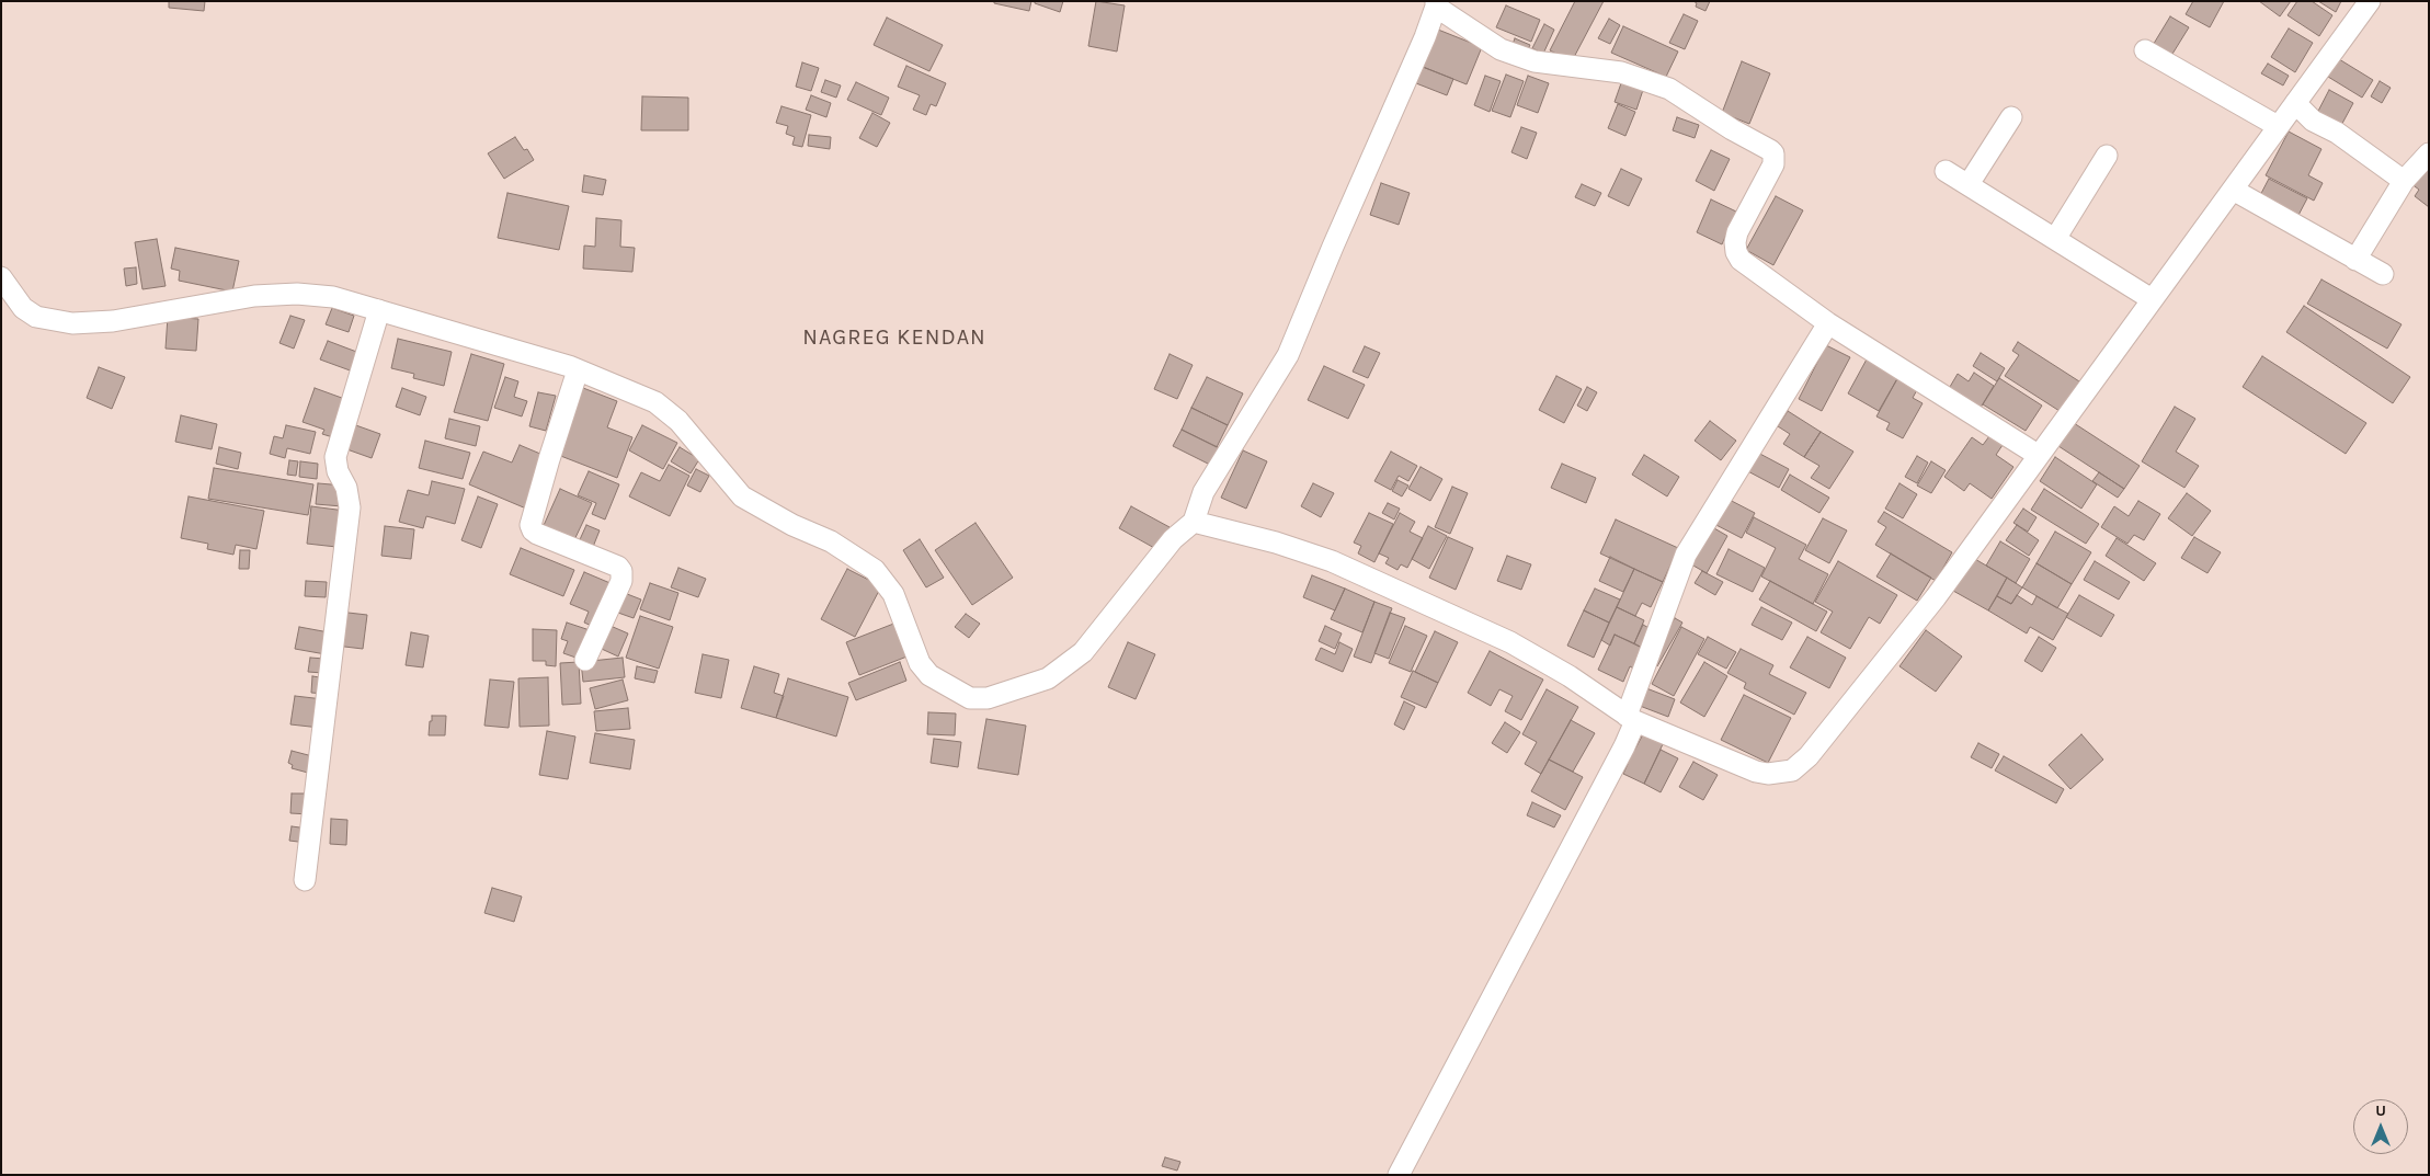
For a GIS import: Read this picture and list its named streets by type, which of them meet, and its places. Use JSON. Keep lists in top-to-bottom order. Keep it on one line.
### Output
{"districts":["NAGREG KENDAN"],"north":"top"}
